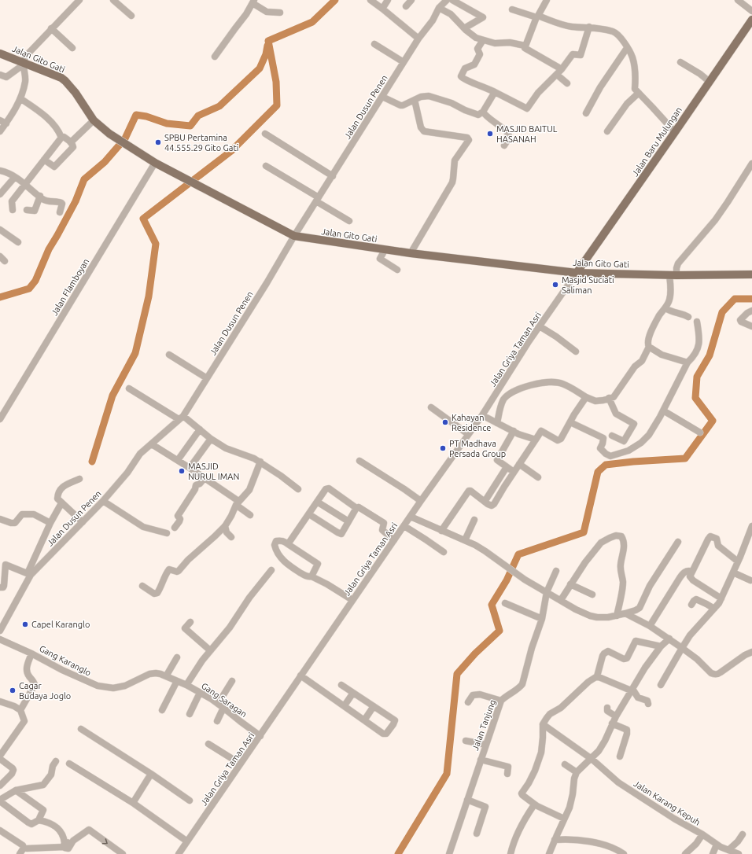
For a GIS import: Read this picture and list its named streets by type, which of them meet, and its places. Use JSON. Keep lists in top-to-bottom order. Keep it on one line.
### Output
{"streets":{"main road":["Jalan Gito Gati","Jalan Baru Mulungan"],"street":["Jalan Dusun Penen","Jalan Flamboyan","Jalan Griya Taman Asri","Gang Karanglo","Gang Saragan","Jalan Tanjung","Jalan Karang Kepuh"]},"crossings":[["Jalan Gito Gati","Jalan Dusun Penen"],["Jalan Gito Gati","Jalan Baru Mulungan"],["Jalan Gito Gati","Jalan Flamboyan"],["Jalan Gito Gati","Jalan Griya Taman Asri"],["Jalan Baru Mulungan","Jalan Griya Taman Asri"],["Jalan Griya Taman Asri","Gang Saragan"],["Gang Karanglo","Gang Saragan"]],"places":["MASJID BAITUL HASANAH","SPBU Pertamina 44.555.29 Gito Gati","Masjid Suciati Saliman","Kahayan Residence","PT Madhava Persada Group","MASJID NURUL IMAN","Capel Karanglo","Cagar Budaya Joglo"]}
